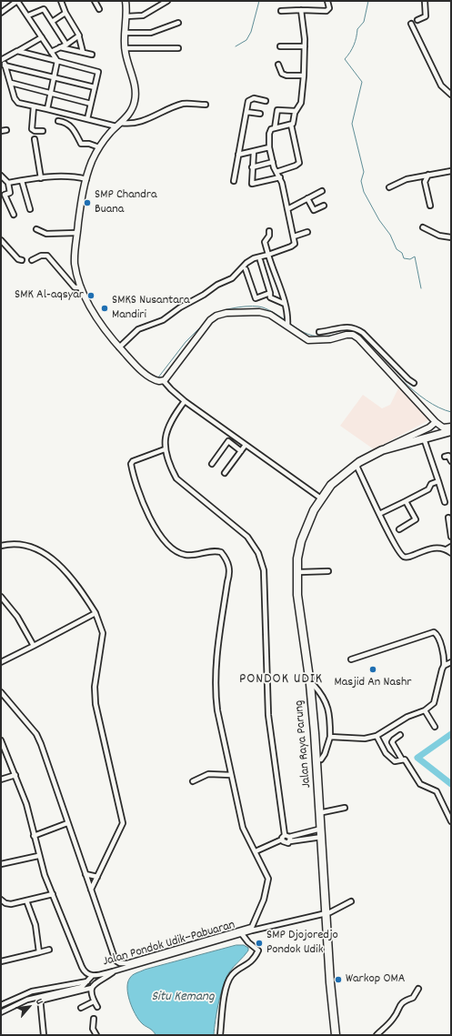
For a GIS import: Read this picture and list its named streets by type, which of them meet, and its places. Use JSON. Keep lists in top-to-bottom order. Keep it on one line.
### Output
{"streets":{"highway":["Jalan Raya Parung"],"street":["Jalan Pondok Udik–Pabuaran"]},"crossings":[["Jalan Raya Parung","Jalan Pondok Udik–Pabuaran"]],"districts":["PONDOK UDIK"],"water":["Situ Kemang"],"places":["SMP Chandra Buana","SMK Al-aqsyar","SMKS Nusantara Mandiri","Masjid An Nashr","SMP Djojoredjo Pondok Udik","Warkop OMA"],"north":"top right"}
